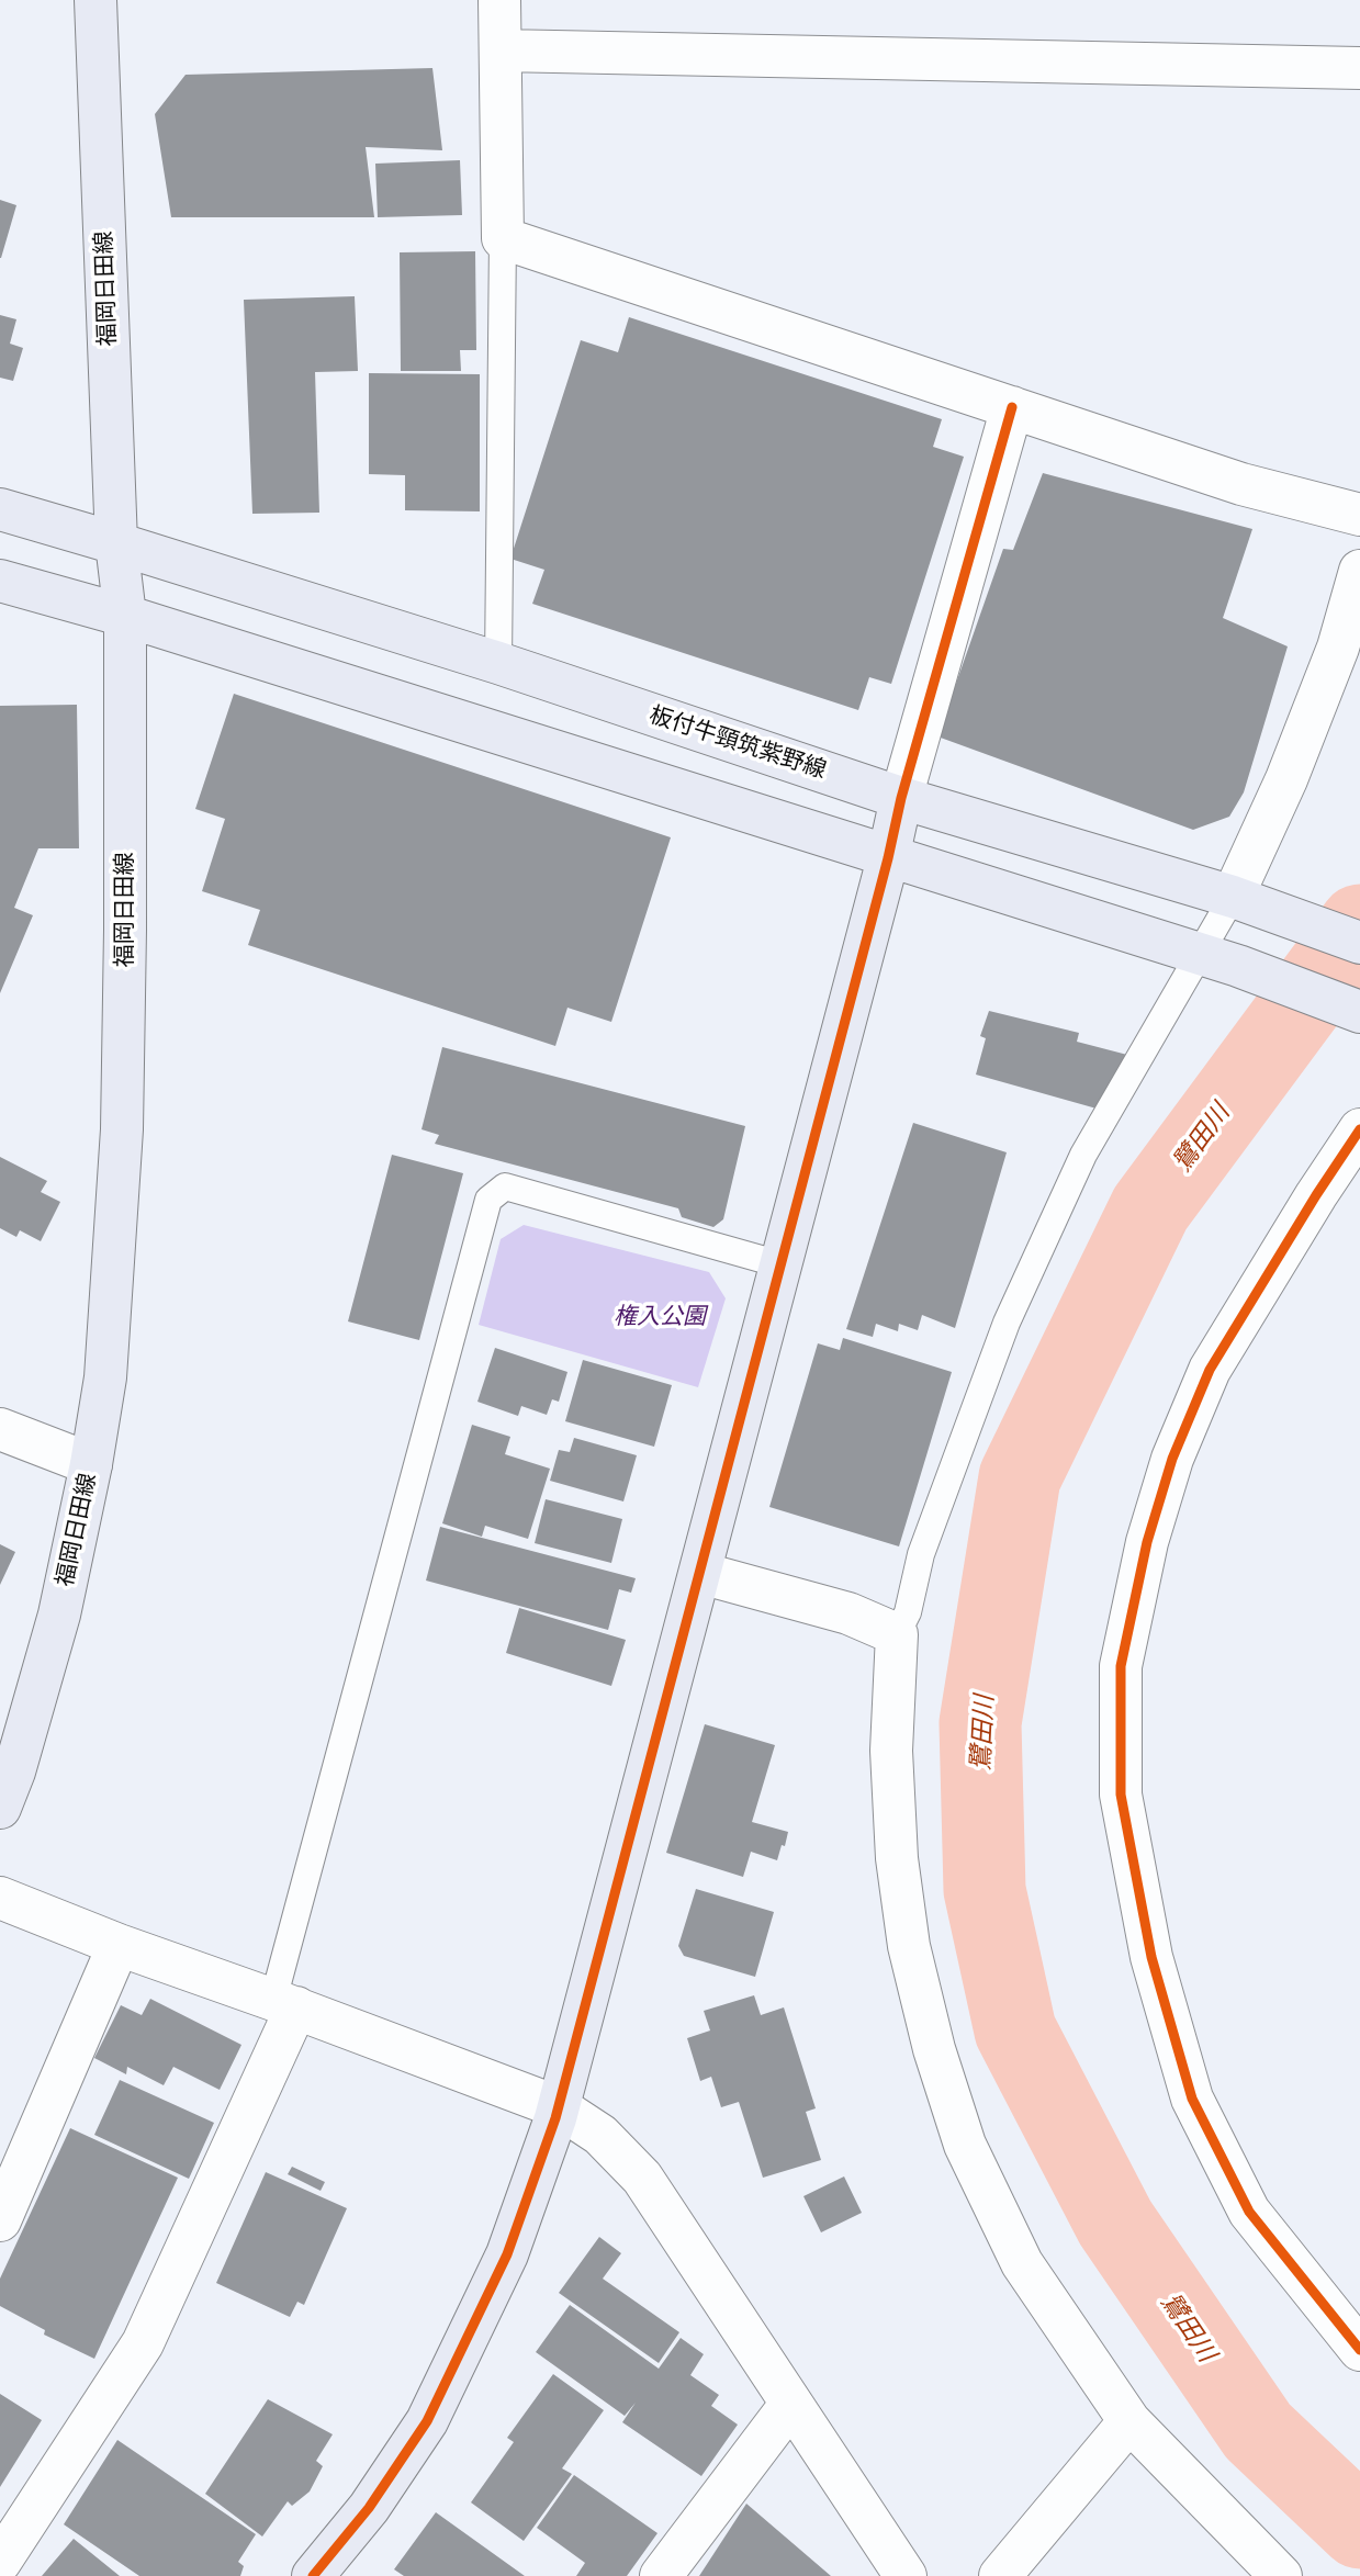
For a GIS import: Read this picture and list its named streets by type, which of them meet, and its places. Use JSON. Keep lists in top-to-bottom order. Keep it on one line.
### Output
{"streets":{"main road":["福岡日田線","板付牛頸筑紫野線"]},"crossings":[["福岡日田線","板付牛頸筑紫野線"]],"water":["鷺田川"],"parks":["権入公園"]}
